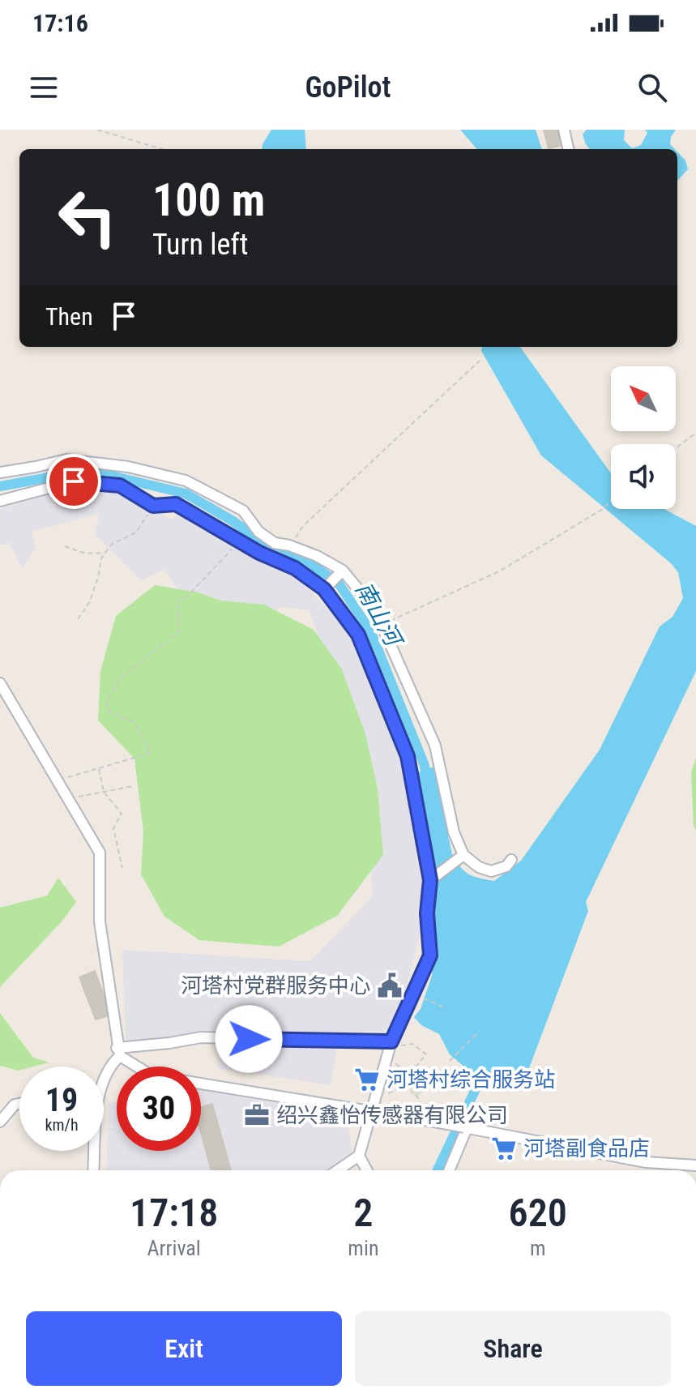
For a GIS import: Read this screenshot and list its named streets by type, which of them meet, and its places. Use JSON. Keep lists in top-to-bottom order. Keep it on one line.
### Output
{"water":["南山河"],"places":{"public building":["河塔村党群服务中心"],"supermarket":["河塔村综合服务站","河塔副食品店"],"office":["绍兴鑫怡传感器有限公司"]},"north":"top left","page":{"status":"17:16","header":"GoPilot","turn":["100 m","Turn left"],"then":"Then","speed":"19 km/h","limit":"30","eta":["17:18","Arrival","2","min","620","m"],"buttons":["Exit","Share"]}}
